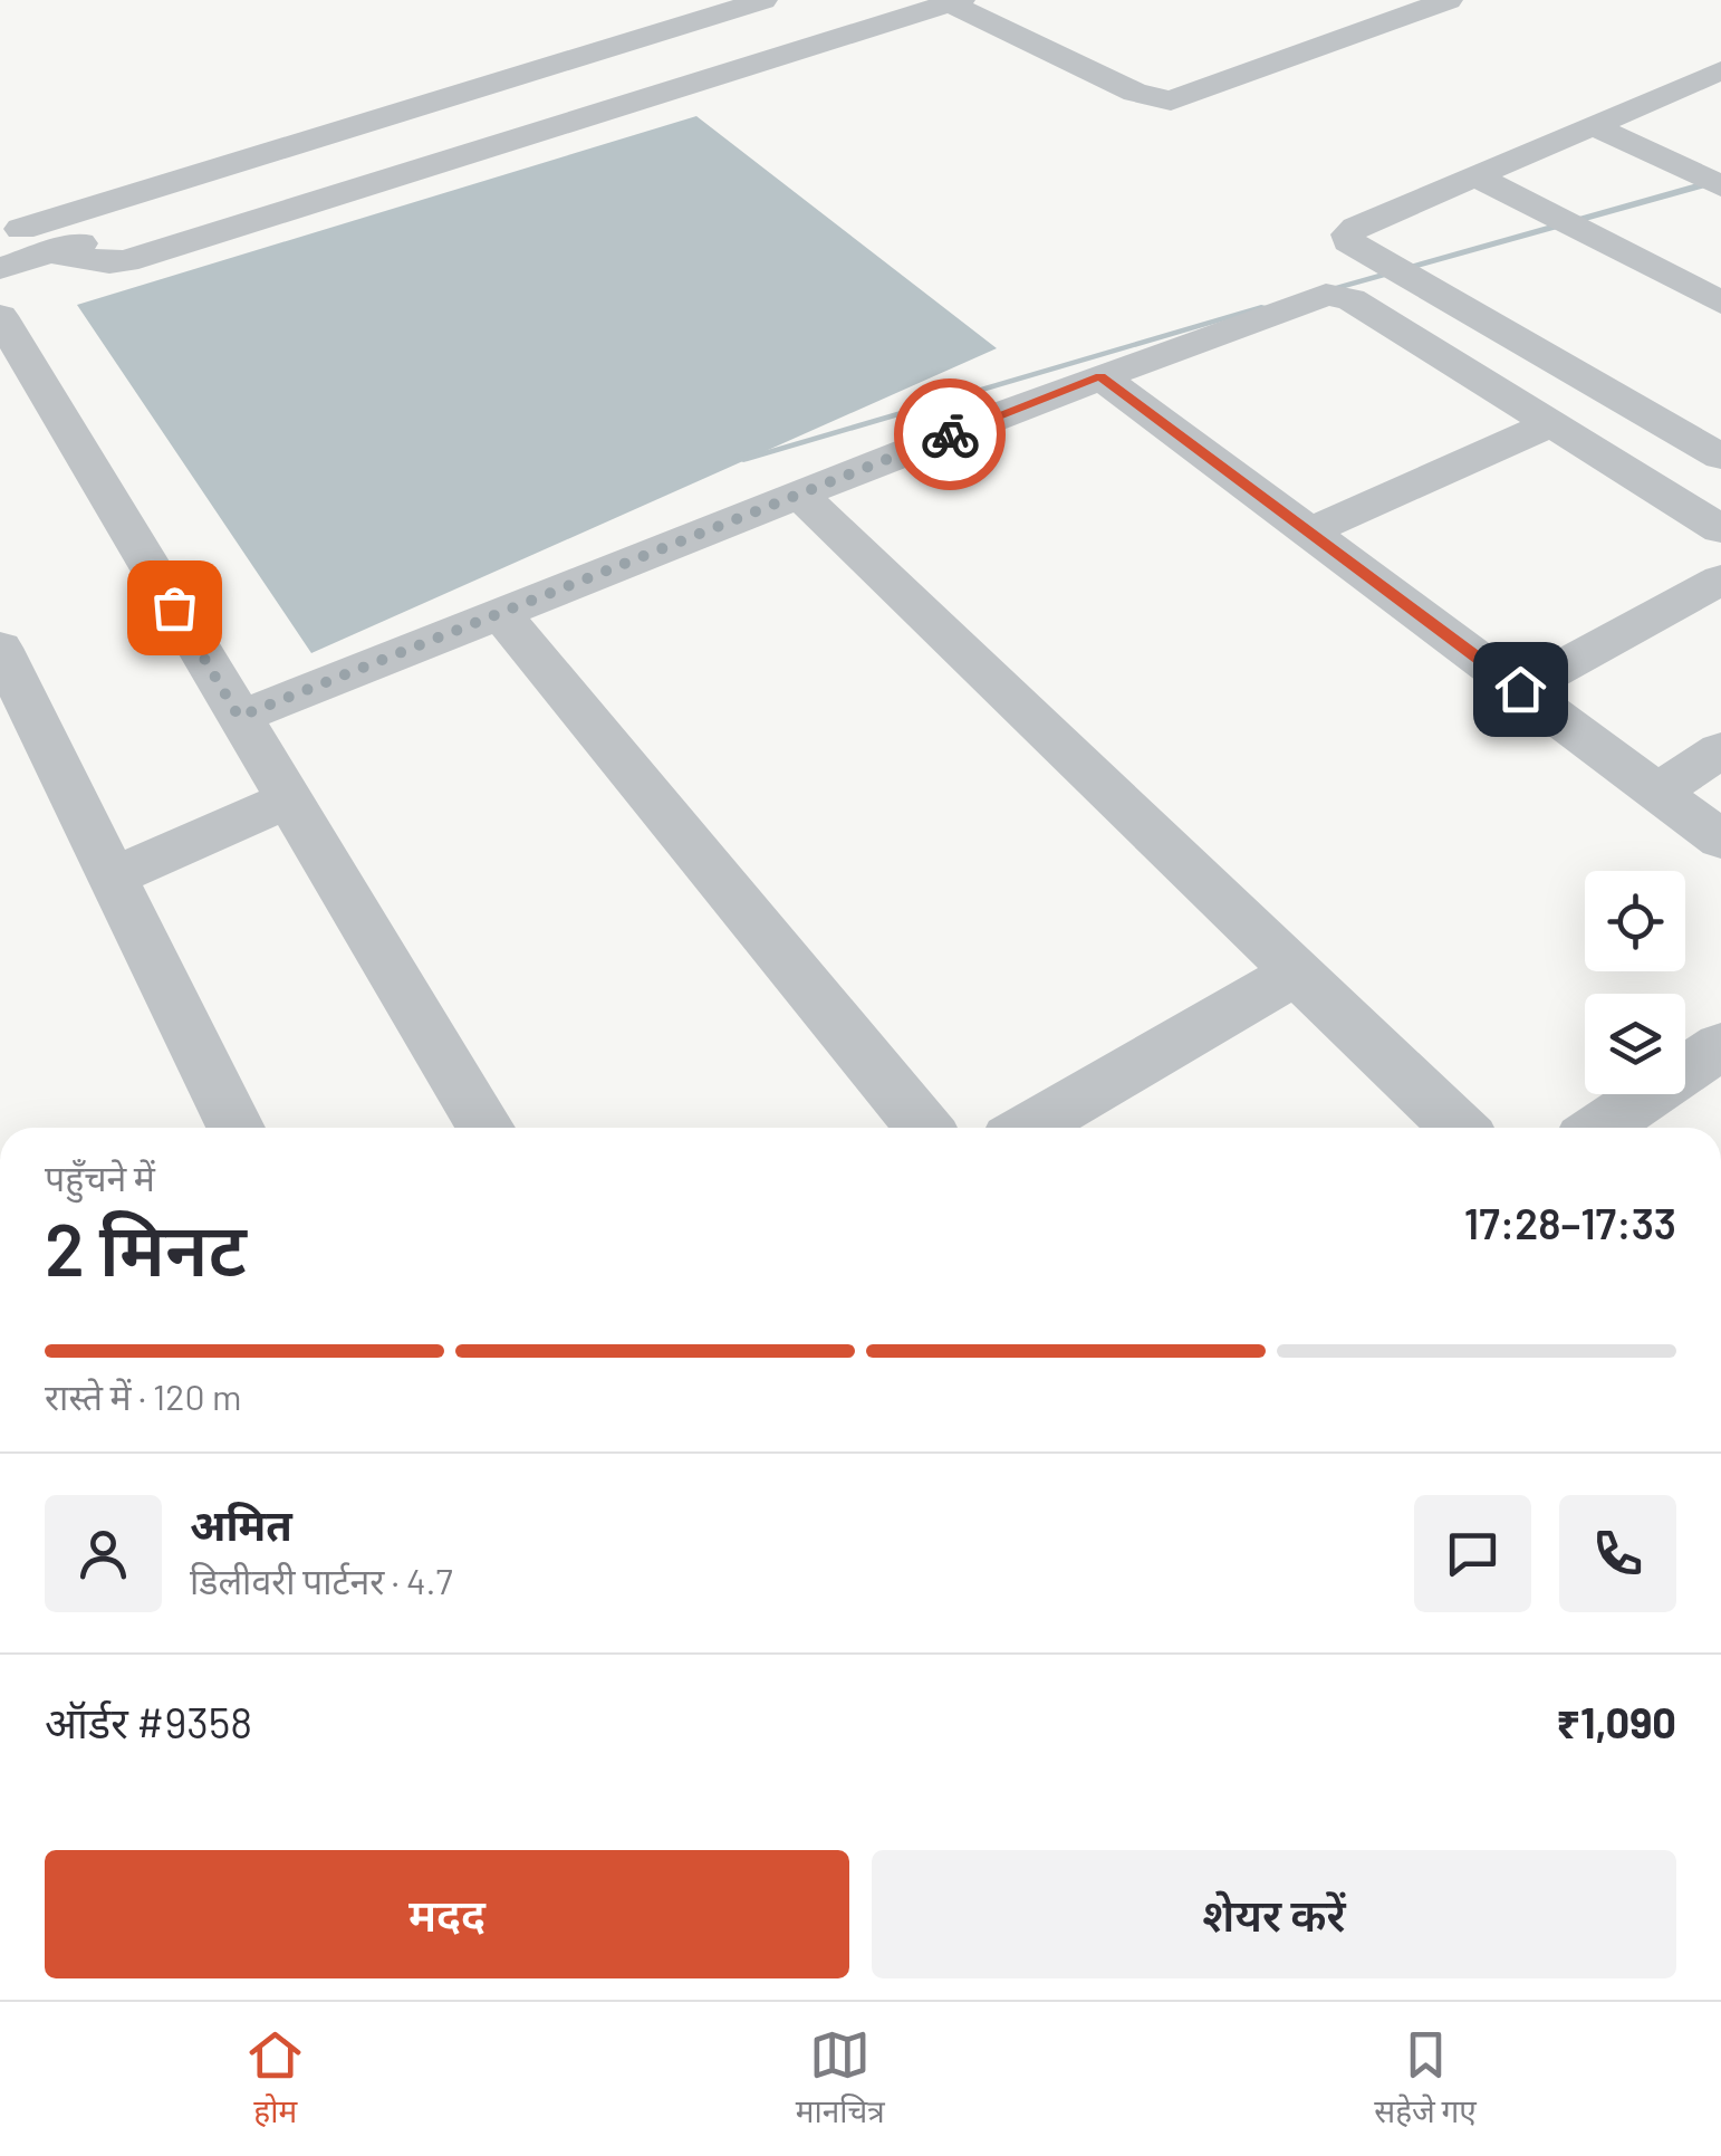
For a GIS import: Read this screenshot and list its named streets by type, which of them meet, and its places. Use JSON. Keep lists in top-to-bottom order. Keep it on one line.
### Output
{"page":{"heading":["2 मिनट","पहुँचने में","17:28–17:33"],"panel":["अमित","डिलीवरी पार्टनर · 4.7","ऑर्डर #9358","₹1,090"],"bar":"रास्ते में · 120 m","buttons":["मदद","शेयर करें"],"tabs":["होम","मानचित्र","सहेजे गए"]}}
